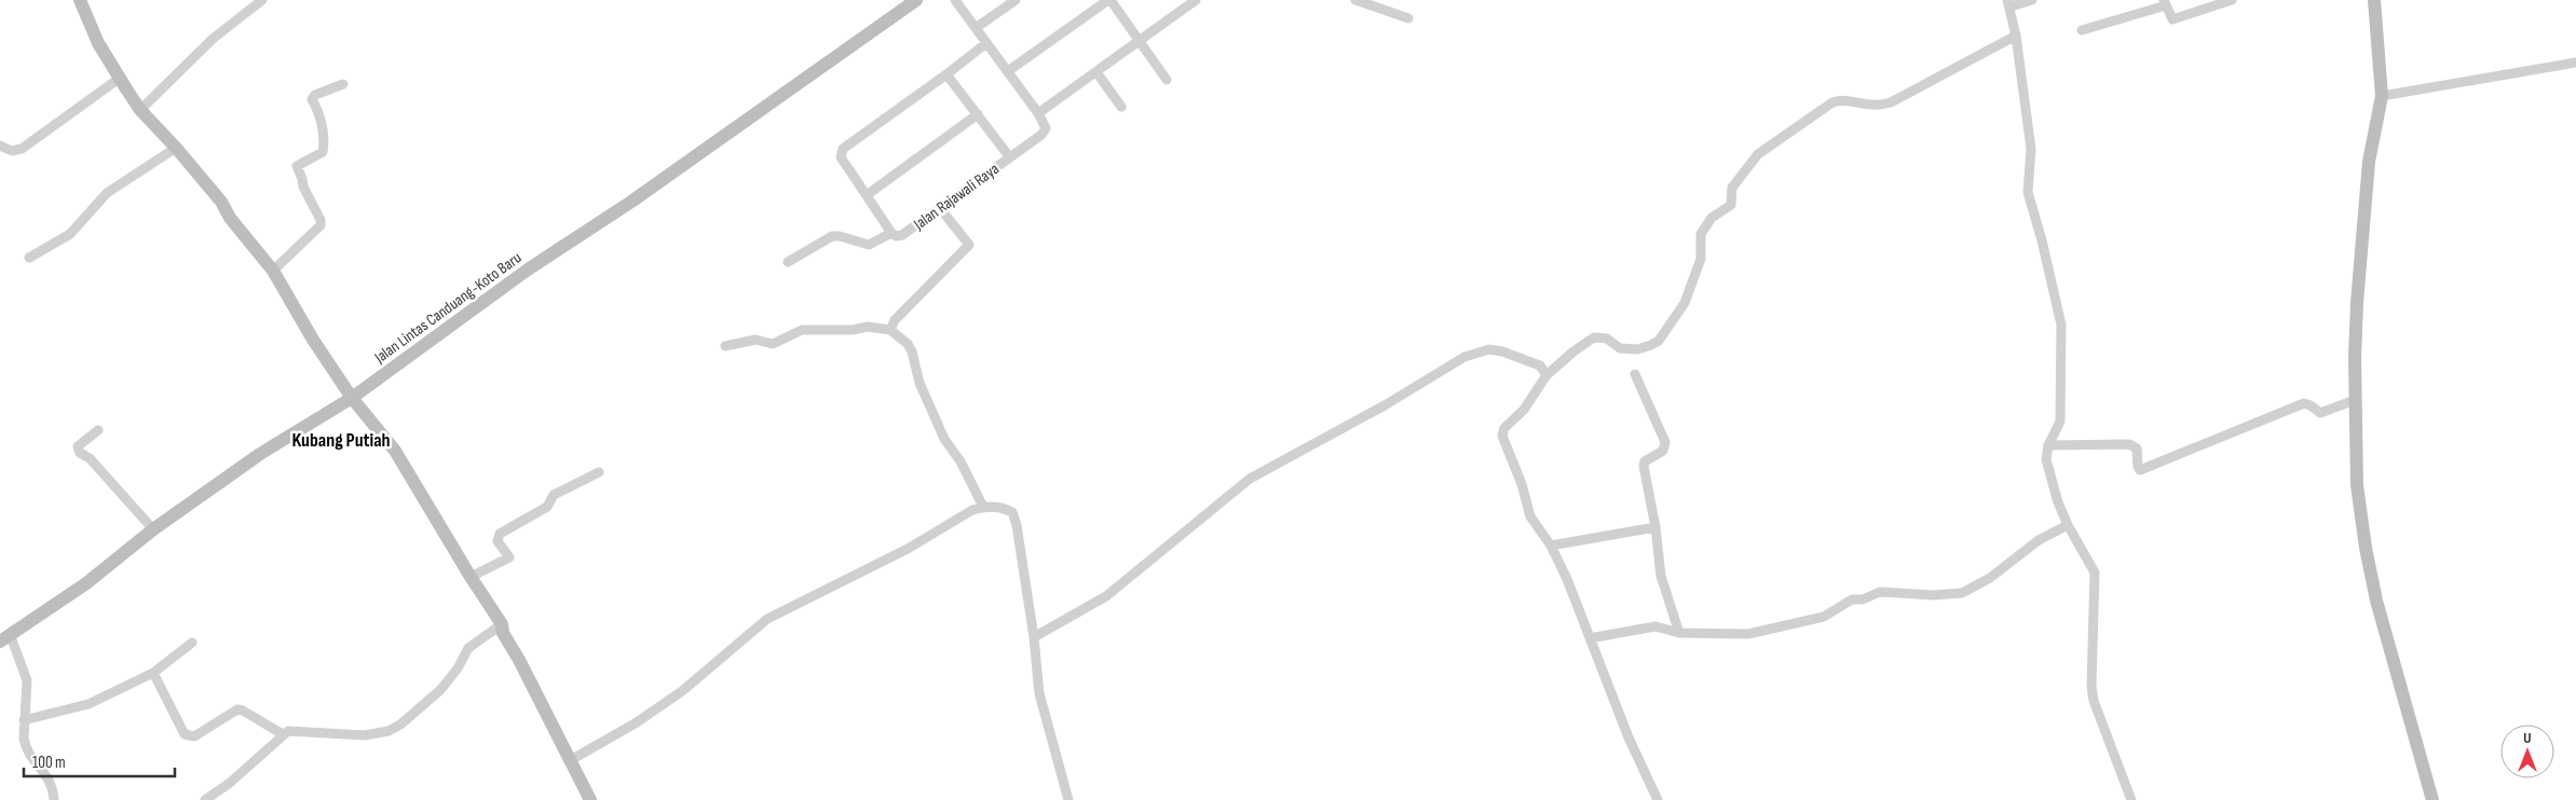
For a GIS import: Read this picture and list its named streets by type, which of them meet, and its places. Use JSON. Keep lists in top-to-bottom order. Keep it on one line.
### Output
{"streets":{"street":["Jalan Rajawali Raya","Jalan Lintas Canduang-Koto Baru"]},"districts":["Kubang Putiah"],"scale_bar":"100 m","north":"top"}
